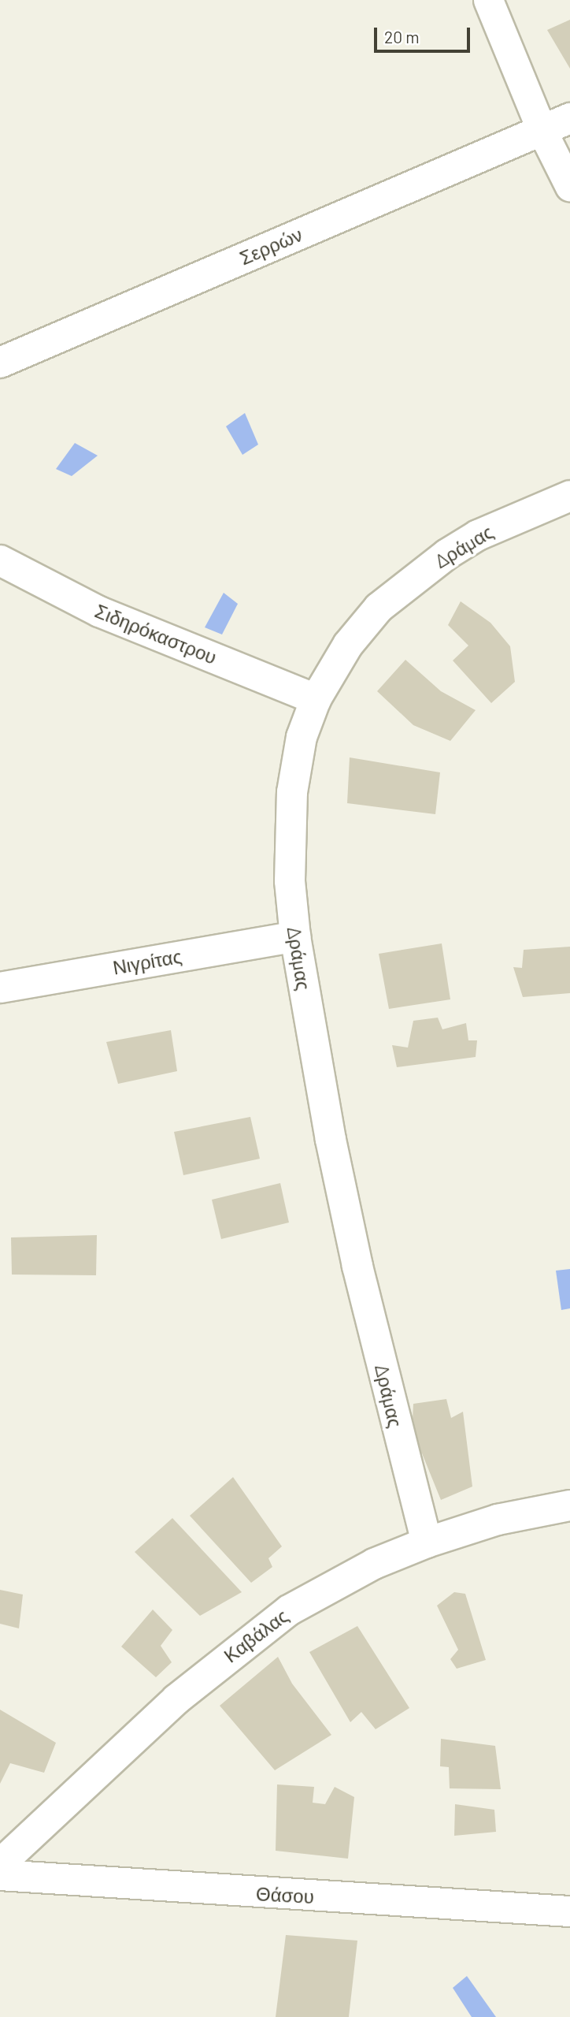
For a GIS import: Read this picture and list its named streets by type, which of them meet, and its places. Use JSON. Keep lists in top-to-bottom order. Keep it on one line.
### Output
{"streets":{"street":["Σερρών","Δράμας","Σιδηρόκαστρου","Νιγρίτας","Καβάλας","Θάσου"]},"crossings":[["Δράμας","Σιδηρόκαστρου"],["Δράμας","Νιγρίτας"],["Δράμας","Καβάλας"],["Καβάλας","Θάσου"]],"scale_bar":"20 m"}
